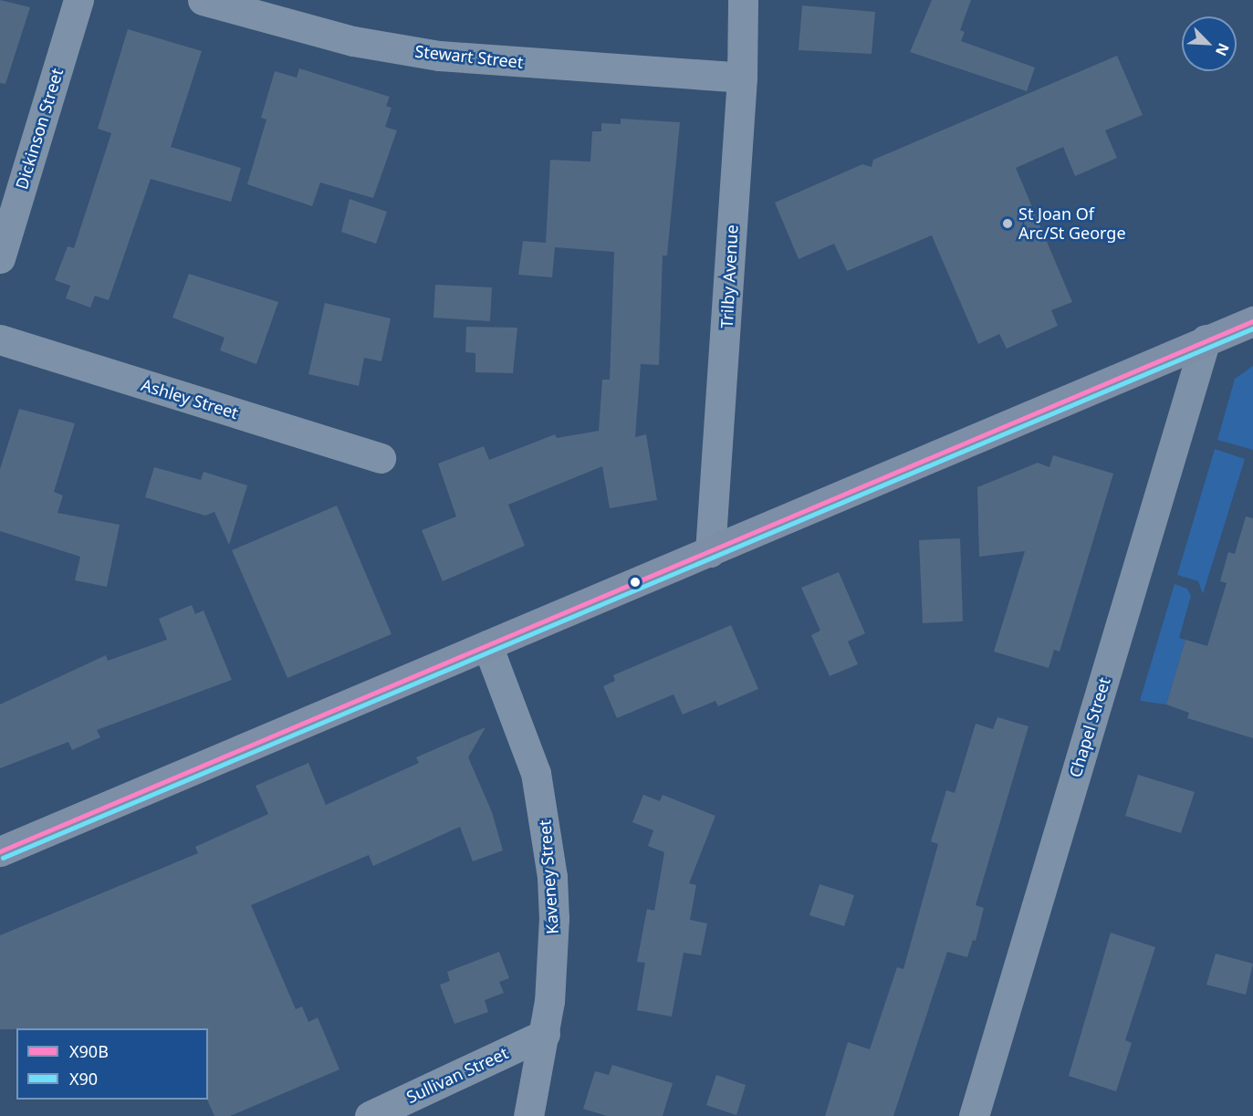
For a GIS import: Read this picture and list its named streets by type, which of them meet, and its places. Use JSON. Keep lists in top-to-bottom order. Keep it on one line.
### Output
{"streets":{"street":["Stewart Street","Dickinson Street","Trilby Avenue","Ashley Street","Chapel Street","Kaveney Street","Sullivan Street"]},"crossings":[["Stewart Street","Trilby Avenue"],["Kaveney Street","Sullivan Street"]],"places":["St Joan Of Arc/St George"],"lines":["transit line X90B","transit line X90"],"legend":["X90B","X90"],"north":"bottom right"}
